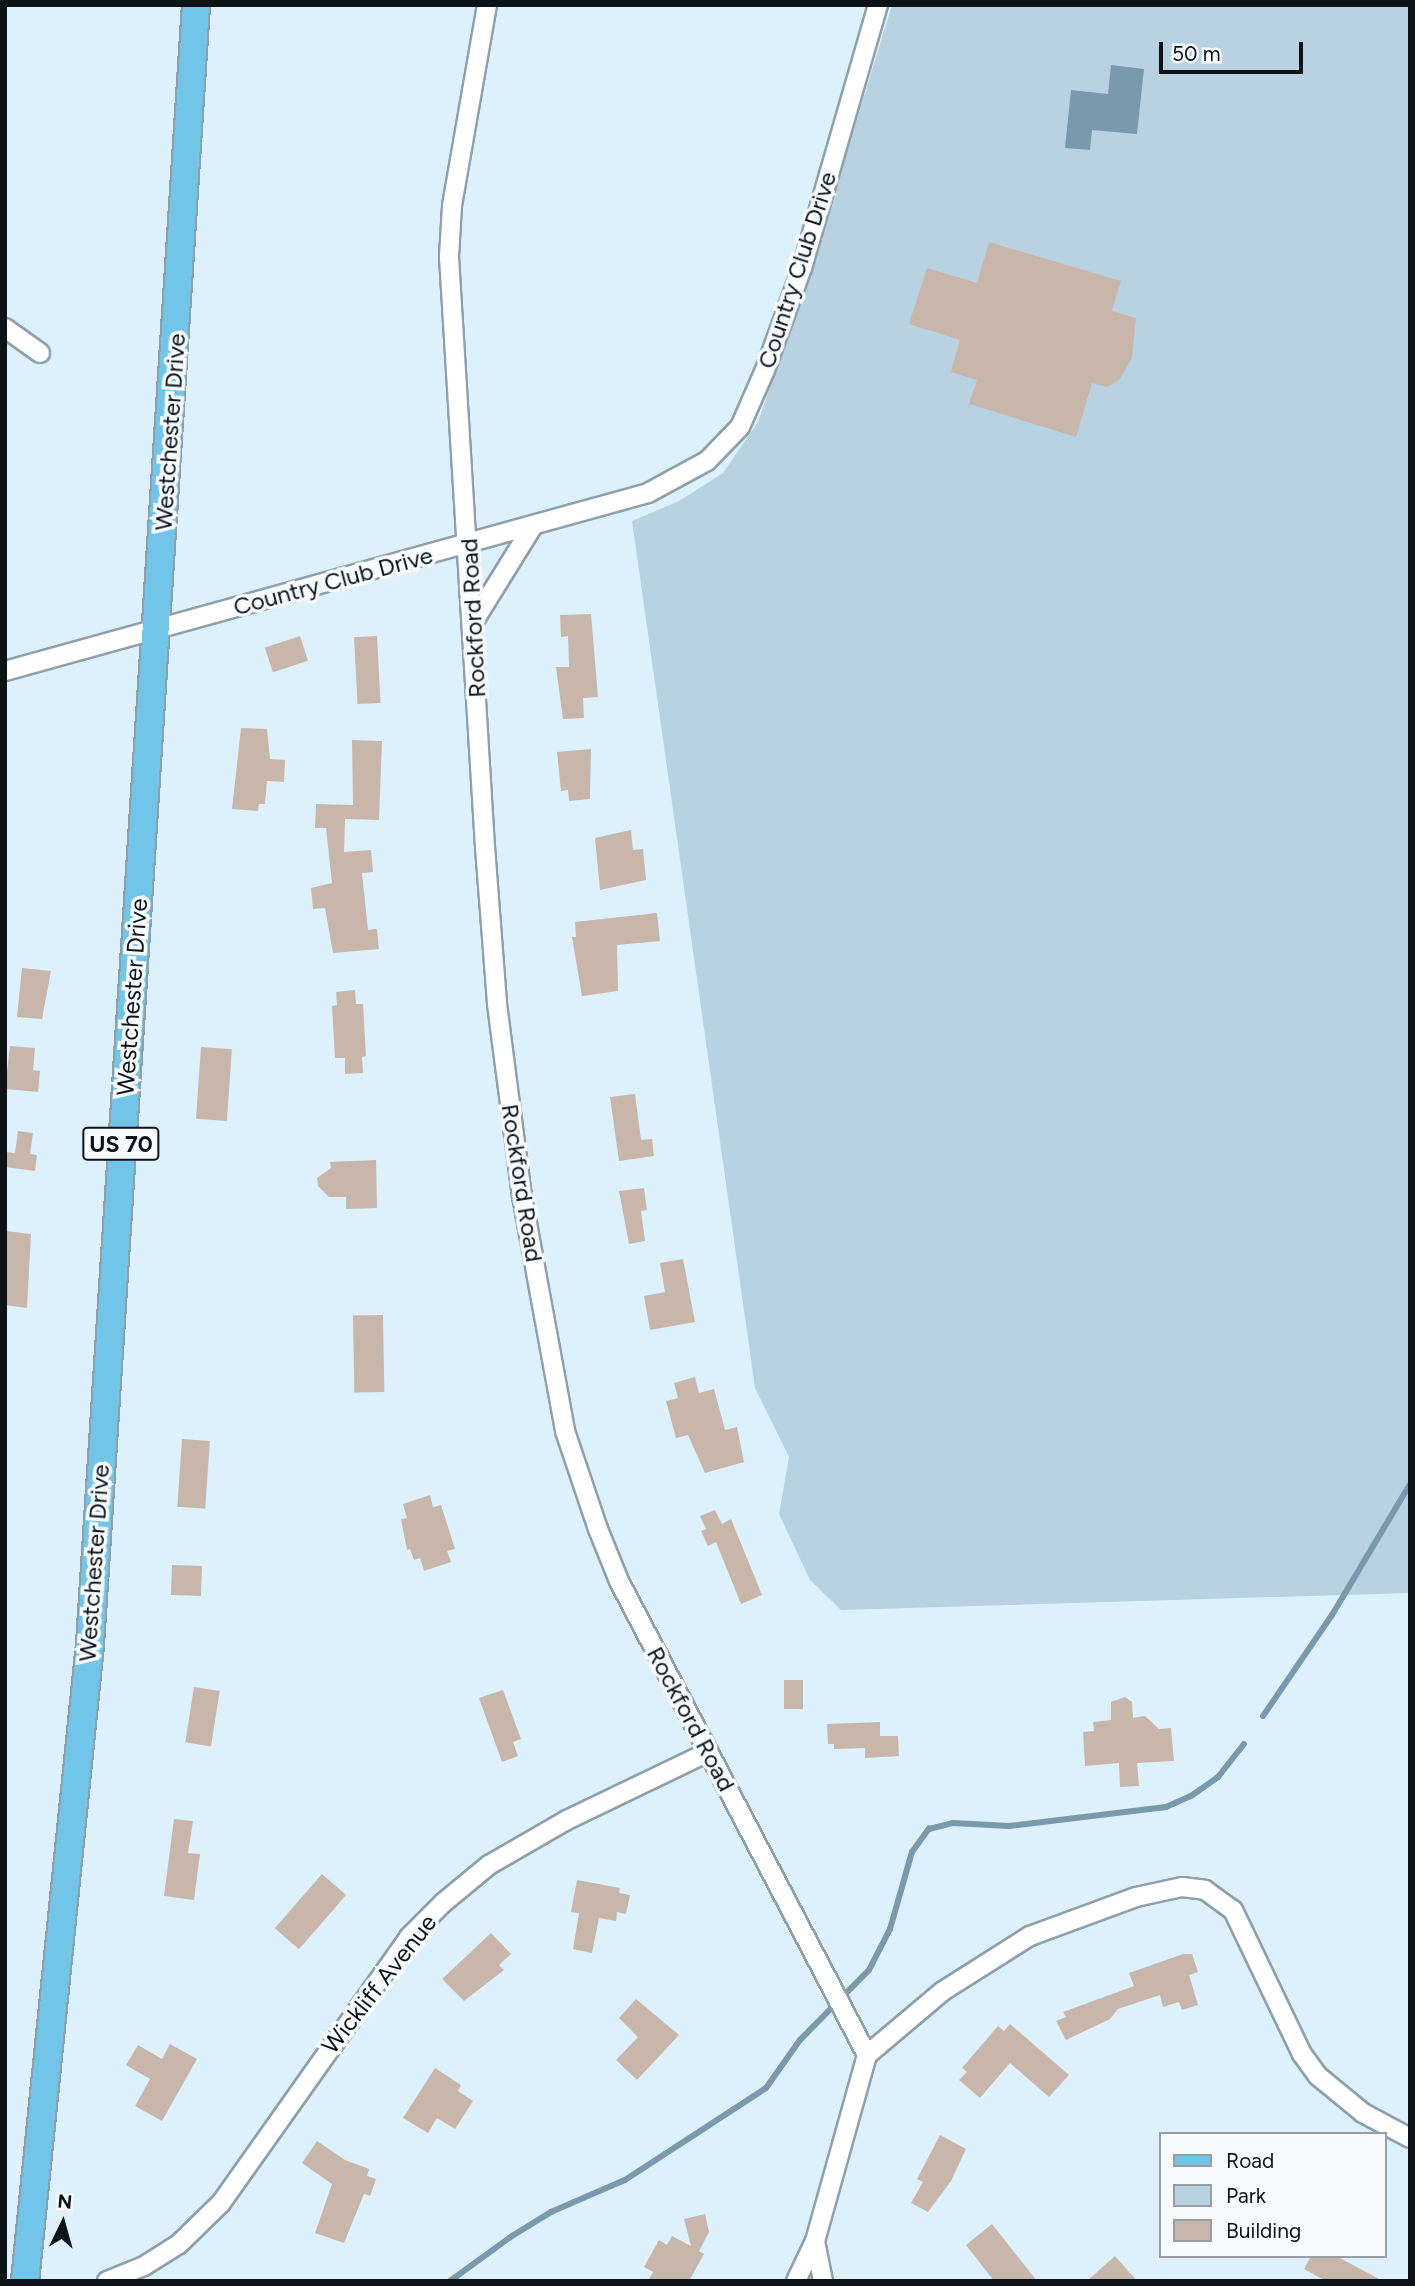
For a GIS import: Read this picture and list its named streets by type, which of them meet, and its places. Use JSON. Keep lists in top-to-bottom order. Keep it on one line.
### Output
{"streets":{"main road":["Westchester Drive","US 70"],"street":["Country Club Drive","Rockford Road","Wickliff Avenue"]},"crossings":[["Country Club Drive","Westchester Drive"],["Country Club Drive","Rockford Road"],["Rockford Road","Wickliff Avenue"]],"legend":["Road","Park","Building"],"scale_bar":"50 m","north":"top"}
